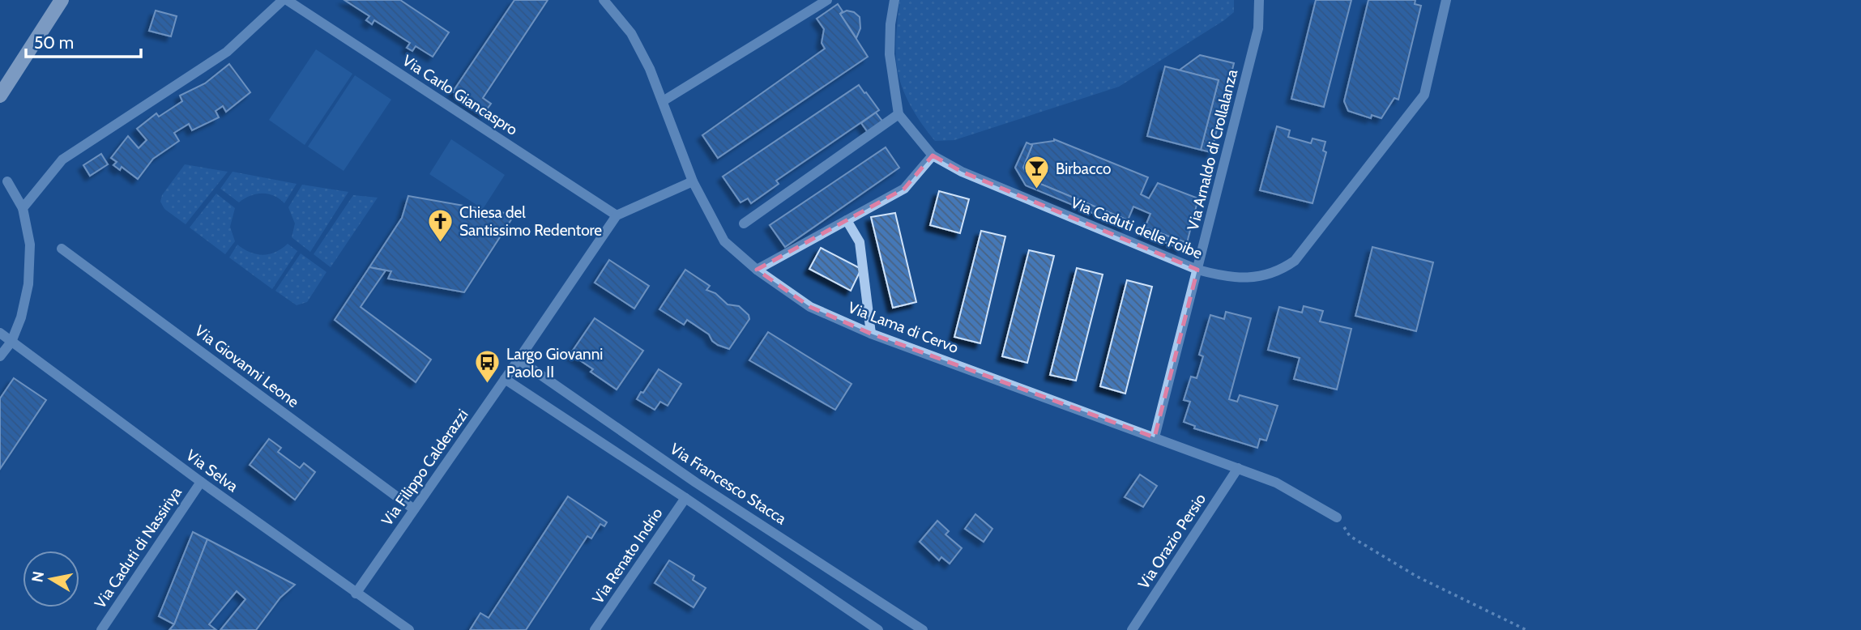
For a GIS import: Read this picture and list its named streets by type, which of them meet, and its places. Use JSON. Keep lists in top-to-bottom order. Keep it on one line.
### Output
{"streets":{"street":["Via Carlo Giancaspro","Via Arnaldo di Crollalanza","Via Caduti delle Foibe","Via Lama di Cervo","Via Giovanni Leone","Via Filippo Calderazzi","Via Selva","Via Francesco Stacca","Via Orazio Persio","Via Caduti di Nassiriya","Via Renato Indrio"]},"crossings":[["Via Arnaldo di Crollalanza","Via Caduti delle Foibe"],["Via Arnaldo di Crollalanza","Via Lama di Cervo"],["Via Lama di Cervo","Via Orazio Persio"],["Via Giovanni Leone","Via Filippo Calderazzi"],["Via Filippo Calderazzi","Via Selva"],["Via Filippo Calderazzi","Via Francesco Stacca"],["Via Selva","Via Caduti di Nassiriya"]],"places":{"bar":["Birbacco"],"church":["Chiesa del Santissimo Redentore"],"bus stop":["Largo Giovanni Paolo II"]},"scale_bar":"50 m","north":"left"}
